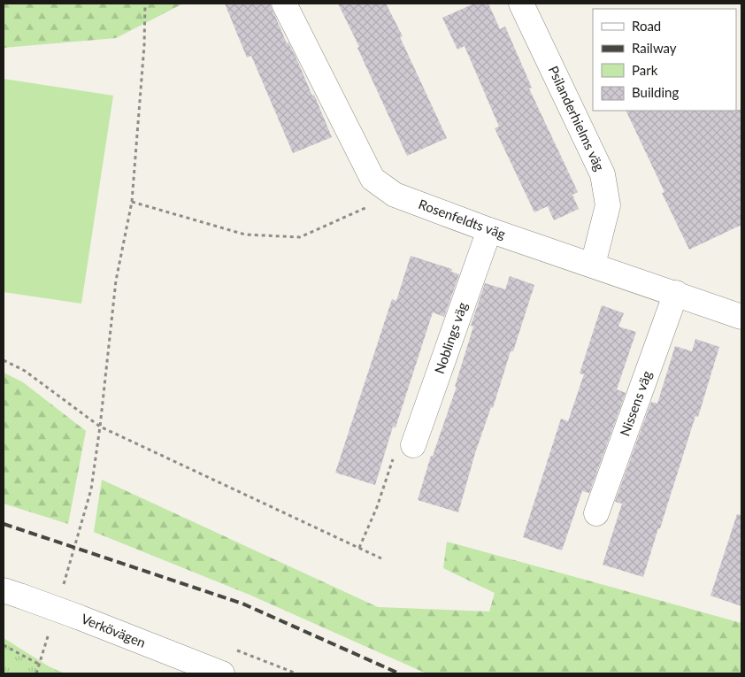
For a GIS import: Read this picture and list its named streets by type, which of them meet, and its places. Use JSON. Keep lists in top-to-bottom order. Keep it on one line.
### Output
{"streets":{"street":["Psilanderhielms väg","Rosenfeldts väg","Noblings väg","Nissens väg","Verkövägen"]},"crossings":[["Psilanderhielms väg","Rosenfeldts väg"],["Rosenfeldts väg","Noblings väg"],["Rosenfeldts väg","Nissens väg"]],"legend":["Road","Railway","Park","Building"]}
